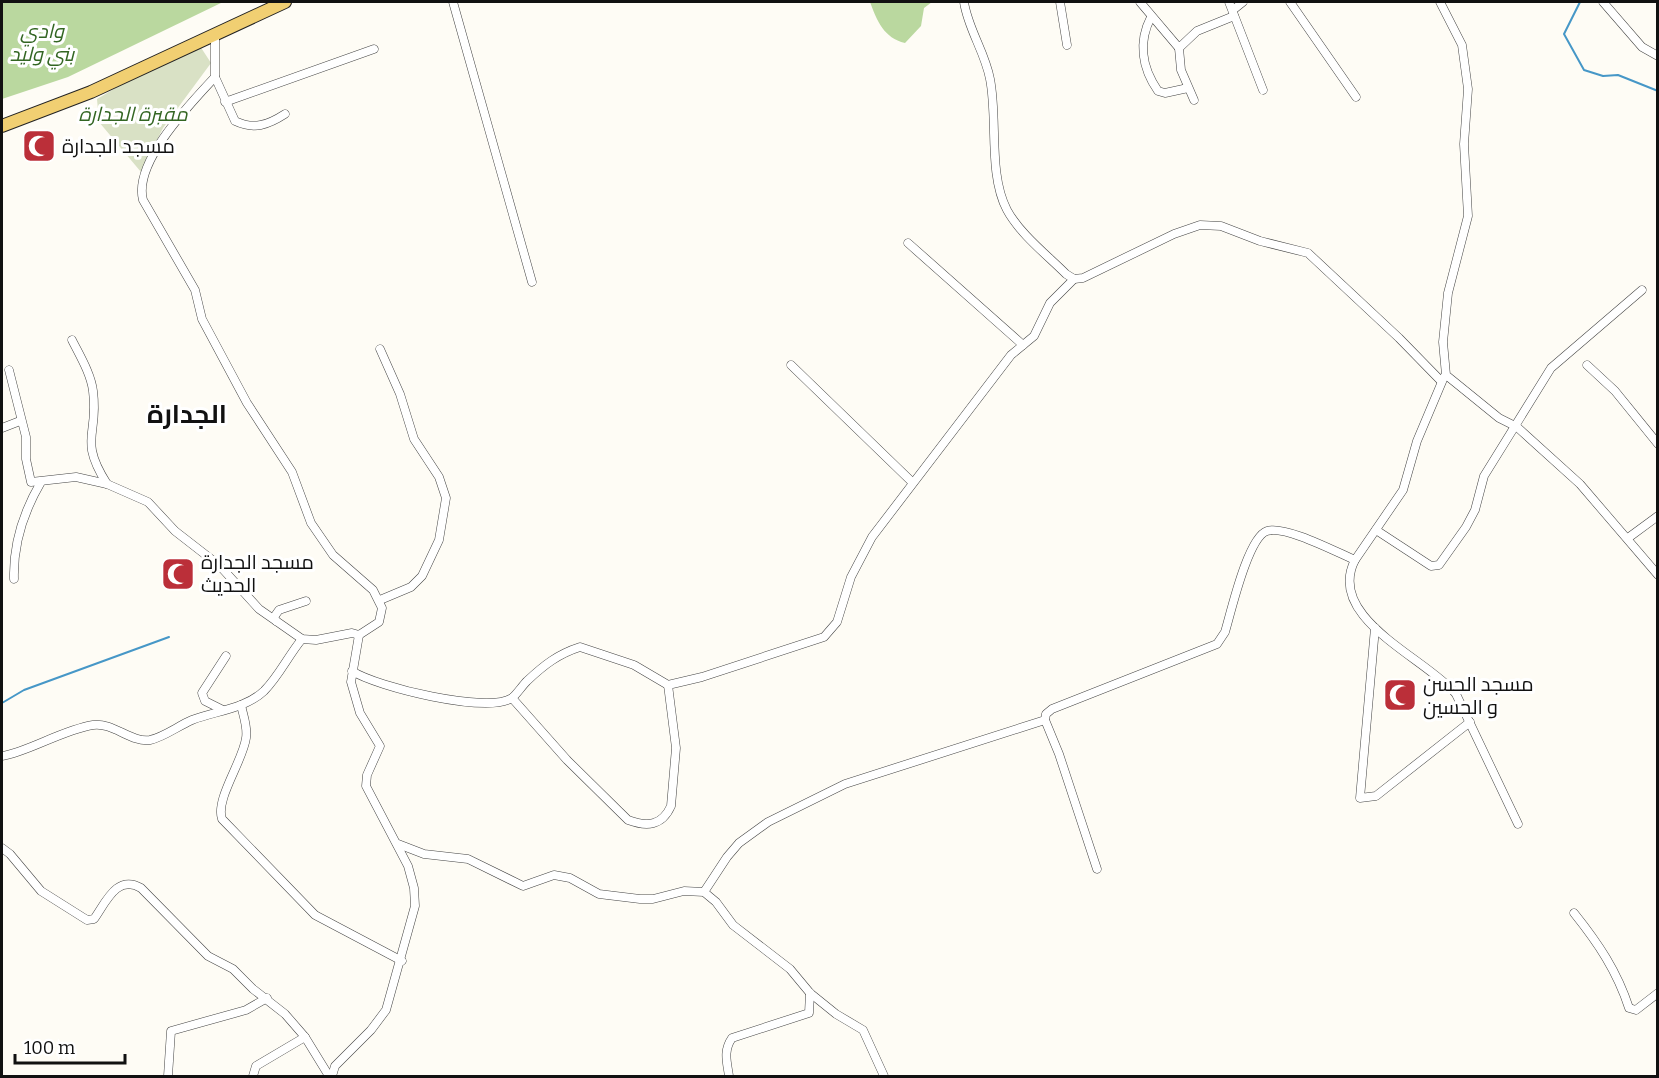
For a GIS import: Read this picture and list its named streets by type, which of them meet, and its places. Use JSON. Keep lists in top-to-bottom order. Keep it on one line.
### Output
{"districts":["الجدارة"],"parks":["وادي بني وليد","مقبرة الجدارة"],"places":{"mosque":["مسجد الجدارة","مسجد الجدارة الحديث","مسجد الحسن و الحسين"]},"scale_bar":"100 m"}
